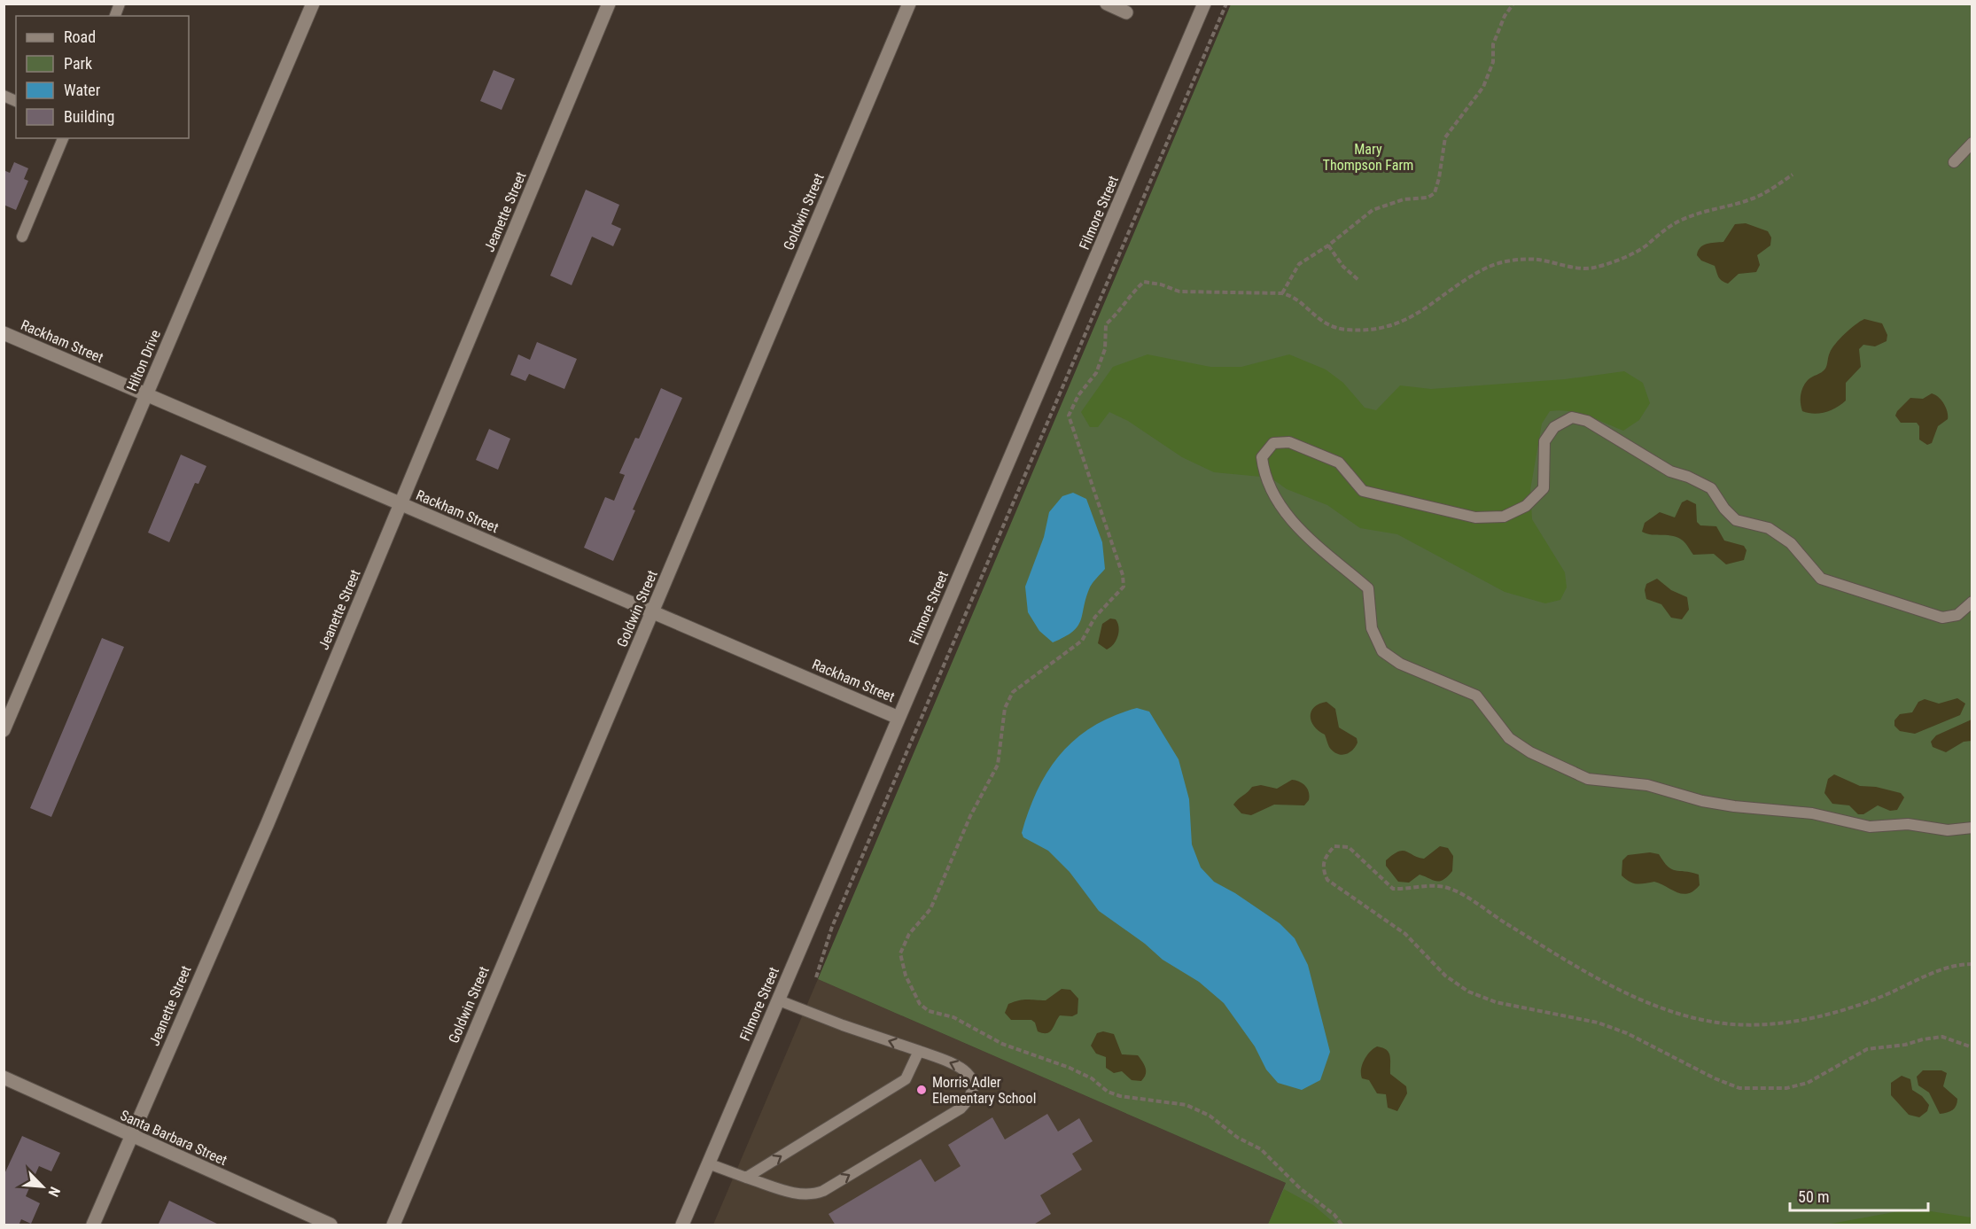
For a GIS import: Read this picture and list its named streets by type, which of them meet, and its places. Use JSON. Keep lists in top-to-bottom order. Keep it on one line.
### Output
{"streets":{"street":["Jeanette Street","Goldwin Street","Filmore Street","Rackham Street","Hilton Drive","Santa Barbara Street"]},"crossings":[["Jeanette Street","Rackham Street"],["Jeanette Street","Santa Barbara Street"],["Goldwin Street","Rackham Street"],["Filmore Street","Rackham Street"],["Rackham Street","Hilton Drive"]],"parks":["Mary Thompson Farm"],"places":["Morris Adler Elementary School"],"legend":["Road","Park","Water","Building"],"scale_bar":"50 m","north":"bottom right"}
